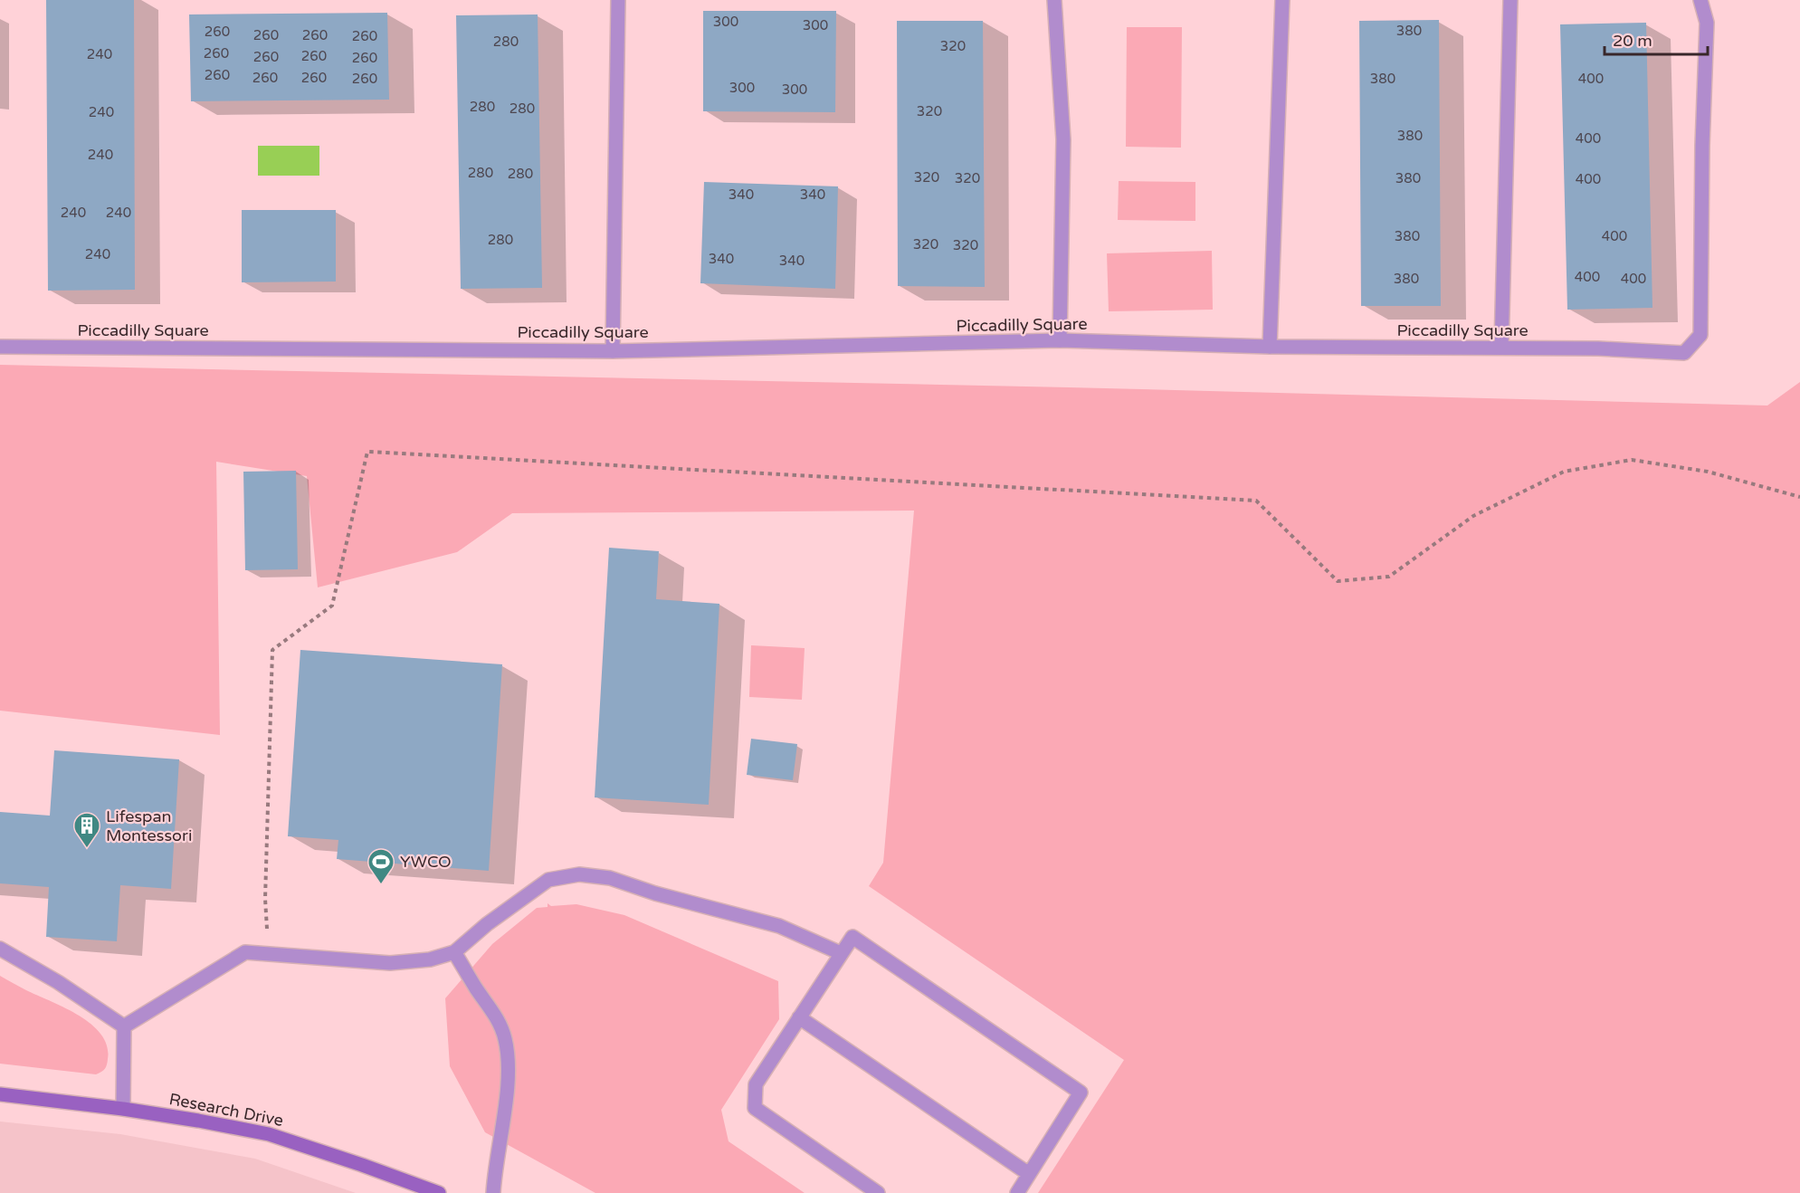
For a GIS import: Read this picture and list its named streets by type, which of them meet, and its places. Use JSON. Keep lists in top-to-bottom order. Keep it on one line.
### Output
{"streets":{"street":["Piccadilly Square","Research Drive"]},"places":{"building":["Lifespan Montessori"],"sports":["YWCO"]},"house_numbers":["300","300","380","260","260","260","260","280","320","260","240","260","260","260","260","260","260","260","380","400","300","300","280","280","320","240","380","400","240","280","280","320","320","380","400","340","340","240","240","380","400","280","320","320","240","340","340","400","380","400"],"scale_bar":"20 m"}
